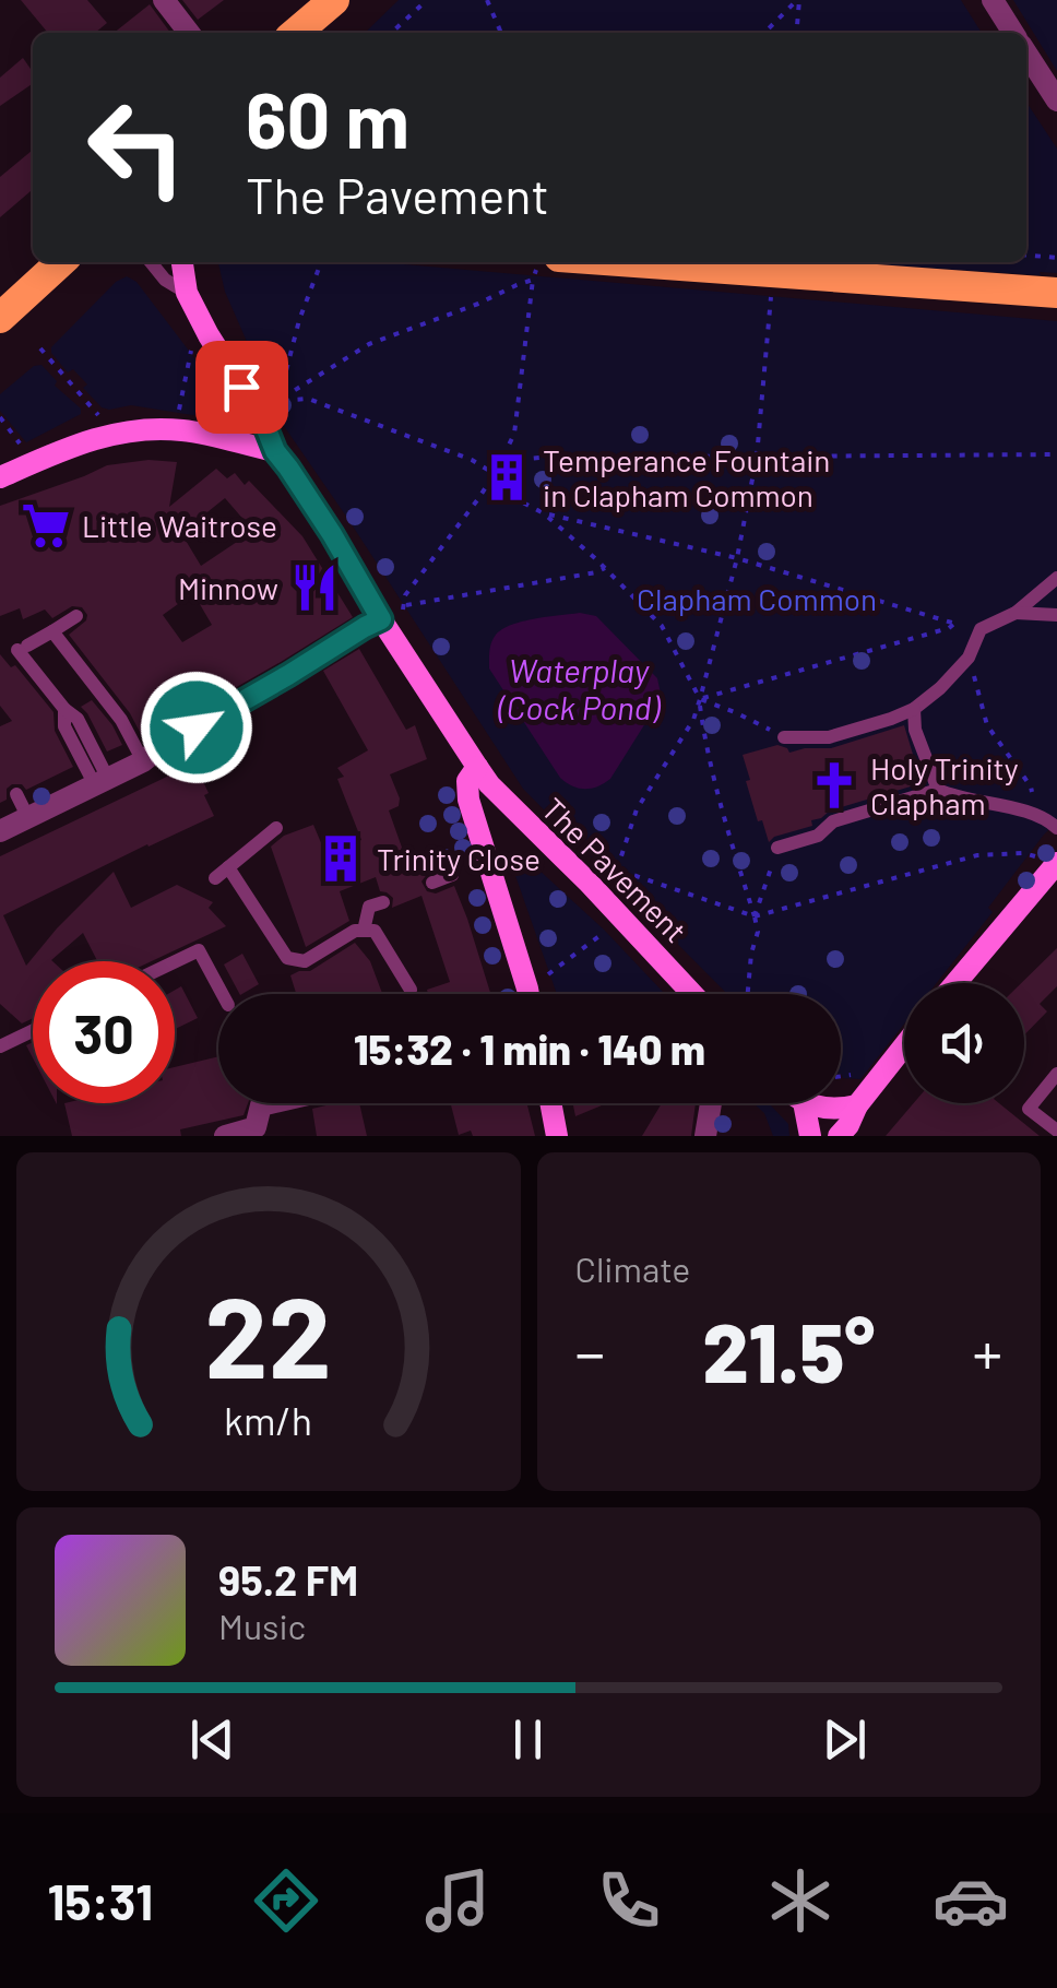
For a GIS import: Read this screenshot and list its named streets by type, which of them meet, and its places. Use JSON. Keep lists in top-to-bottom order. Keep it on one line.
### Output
{"streets":{"main road":["The Pavement"]},"water":["Waterplay (Cock Pond)"],"parks":["Clapham Common"],"places":{"building":["Temperance Fountain in Clapham Common","Trinity Close"],"supermarket":["Little Waitrose"],"restaurant":["Minnow"],"church":["Holy Trinity Clapham"]},"page":{"turn":["60 m","The Pavement"],"limit":"30","trip":"15:32 · 1 min · 140 m","tile":"Climate","heat":["−","21.5°","+"],"song":["95.2 FM","Music"],"tabs":"15:31","gauge":["22","km/h"]}}
